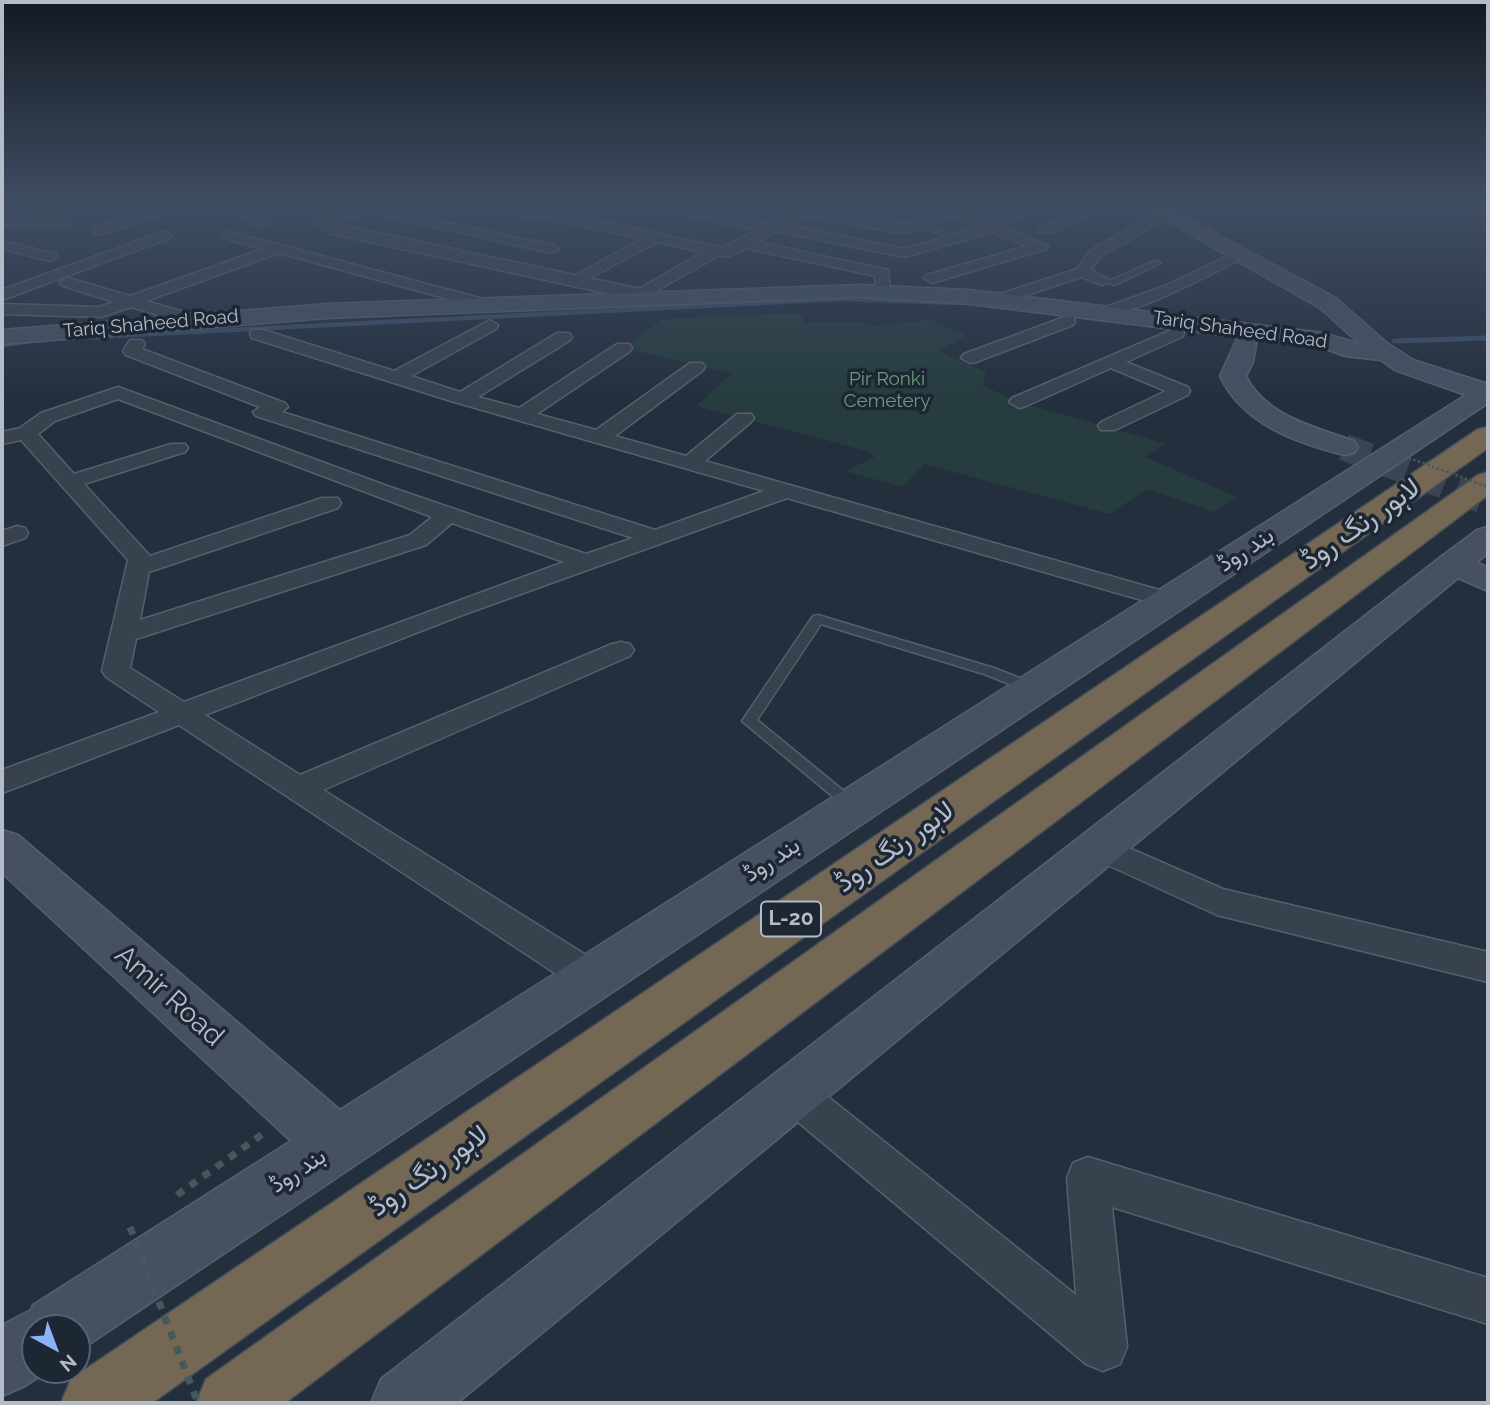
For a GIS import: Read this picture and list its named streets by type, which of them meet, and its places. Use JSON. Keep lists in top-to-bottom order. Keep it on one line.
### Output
{"streets":{"highway":["لاہور رنگ روڈ","L-20"],"main road":["Tariq Shaheed Road","بند روڈ","Amir Road"]},"crossings":[["بند روڈ","Amir Road"]],"parks":["Pir Ronki Cemetery"],"north":"bottom right"}
